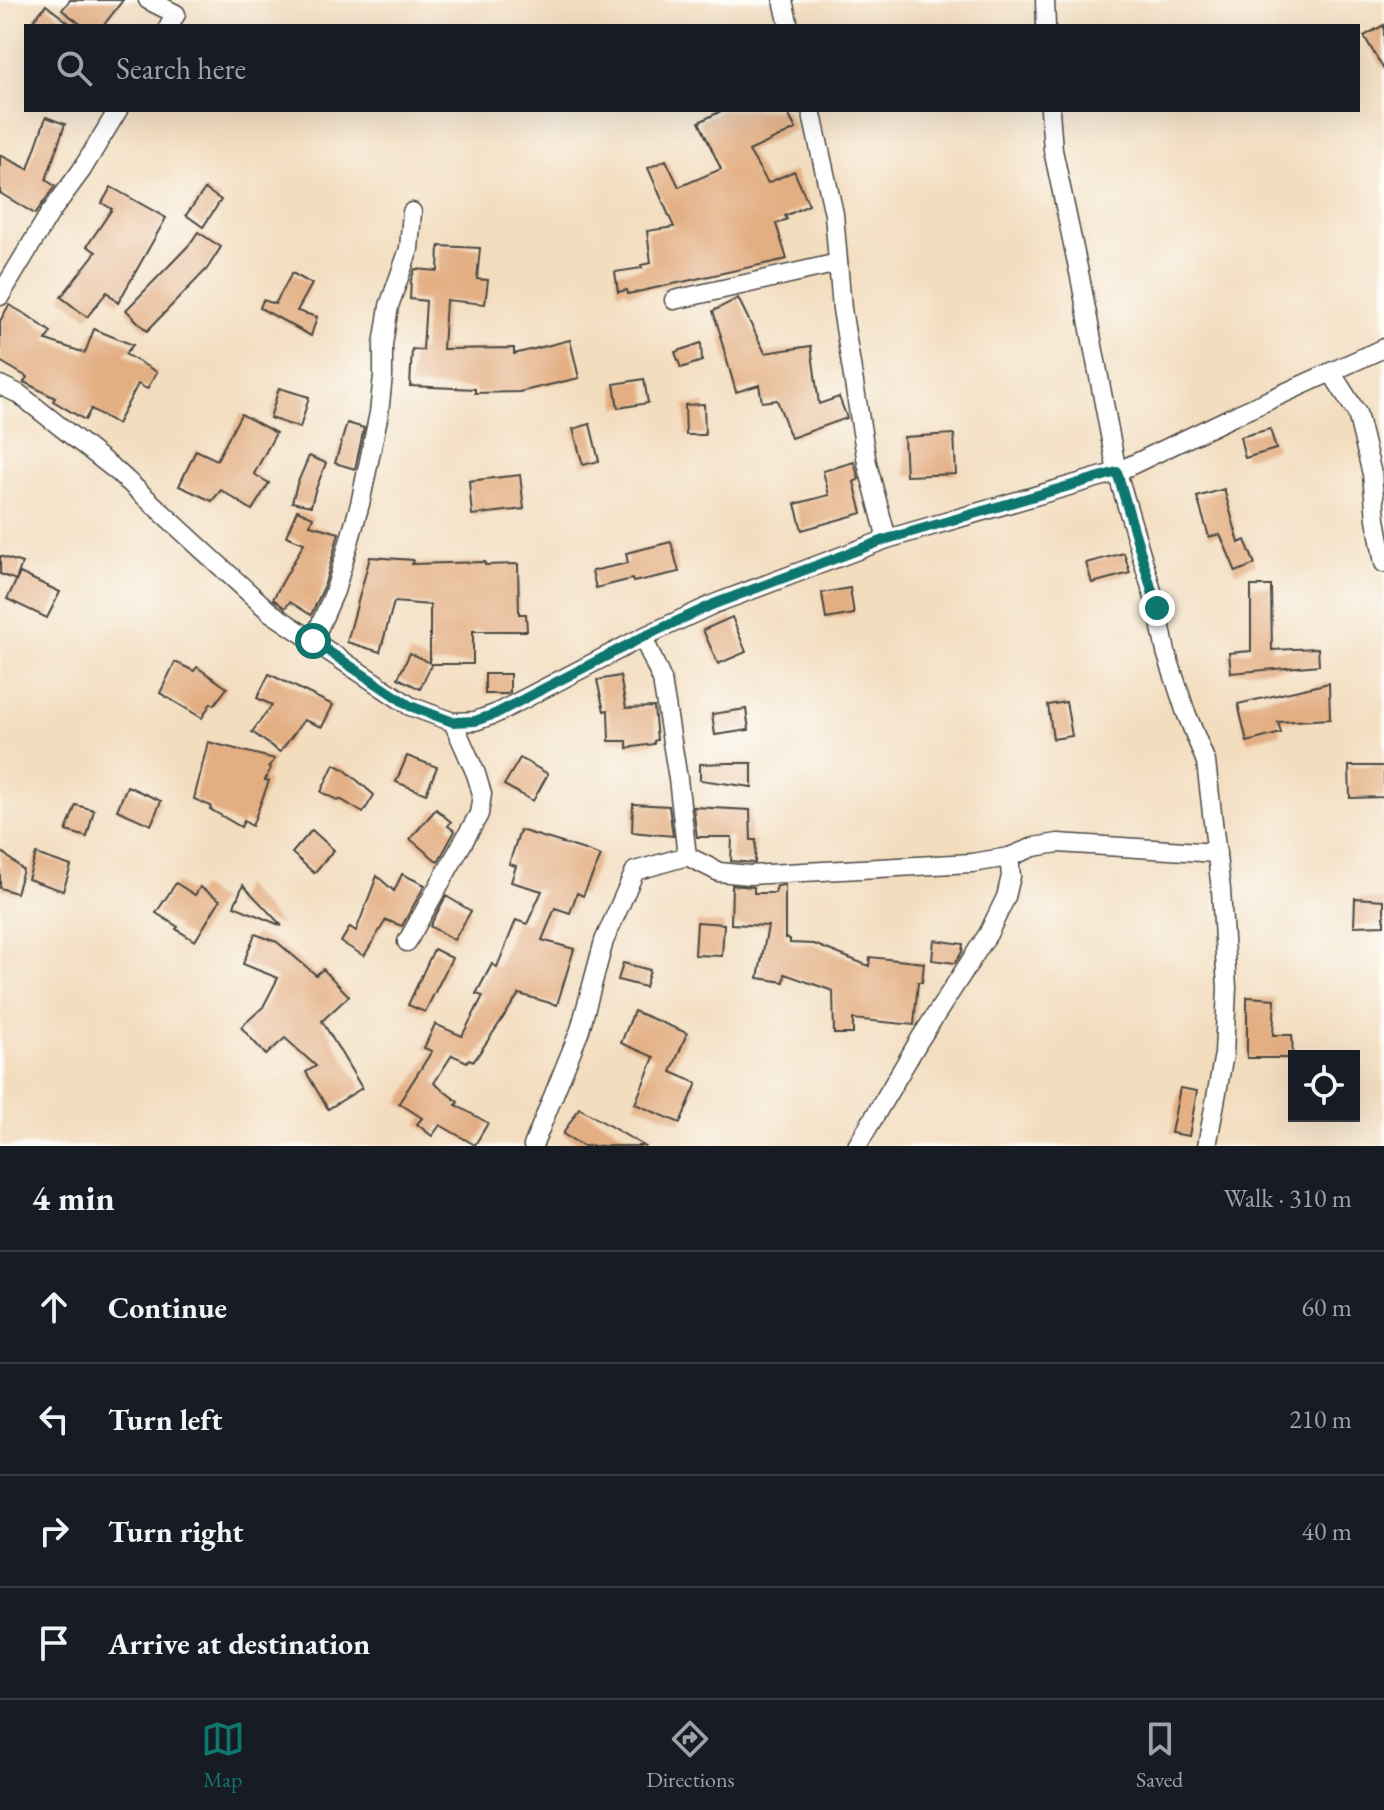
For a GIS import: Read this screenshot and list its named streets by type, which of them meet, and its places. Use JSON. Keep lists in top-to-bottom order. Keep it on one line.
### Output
{"page":{"search":"Search here","heading":["4 min","Walk · 310 m"],"list":[["Continue","60 m"],["Turn left","210 m"],["Turn right","40 m"],"Arrive at destination"],"nav":["Map","Directions","Saved"]}}
